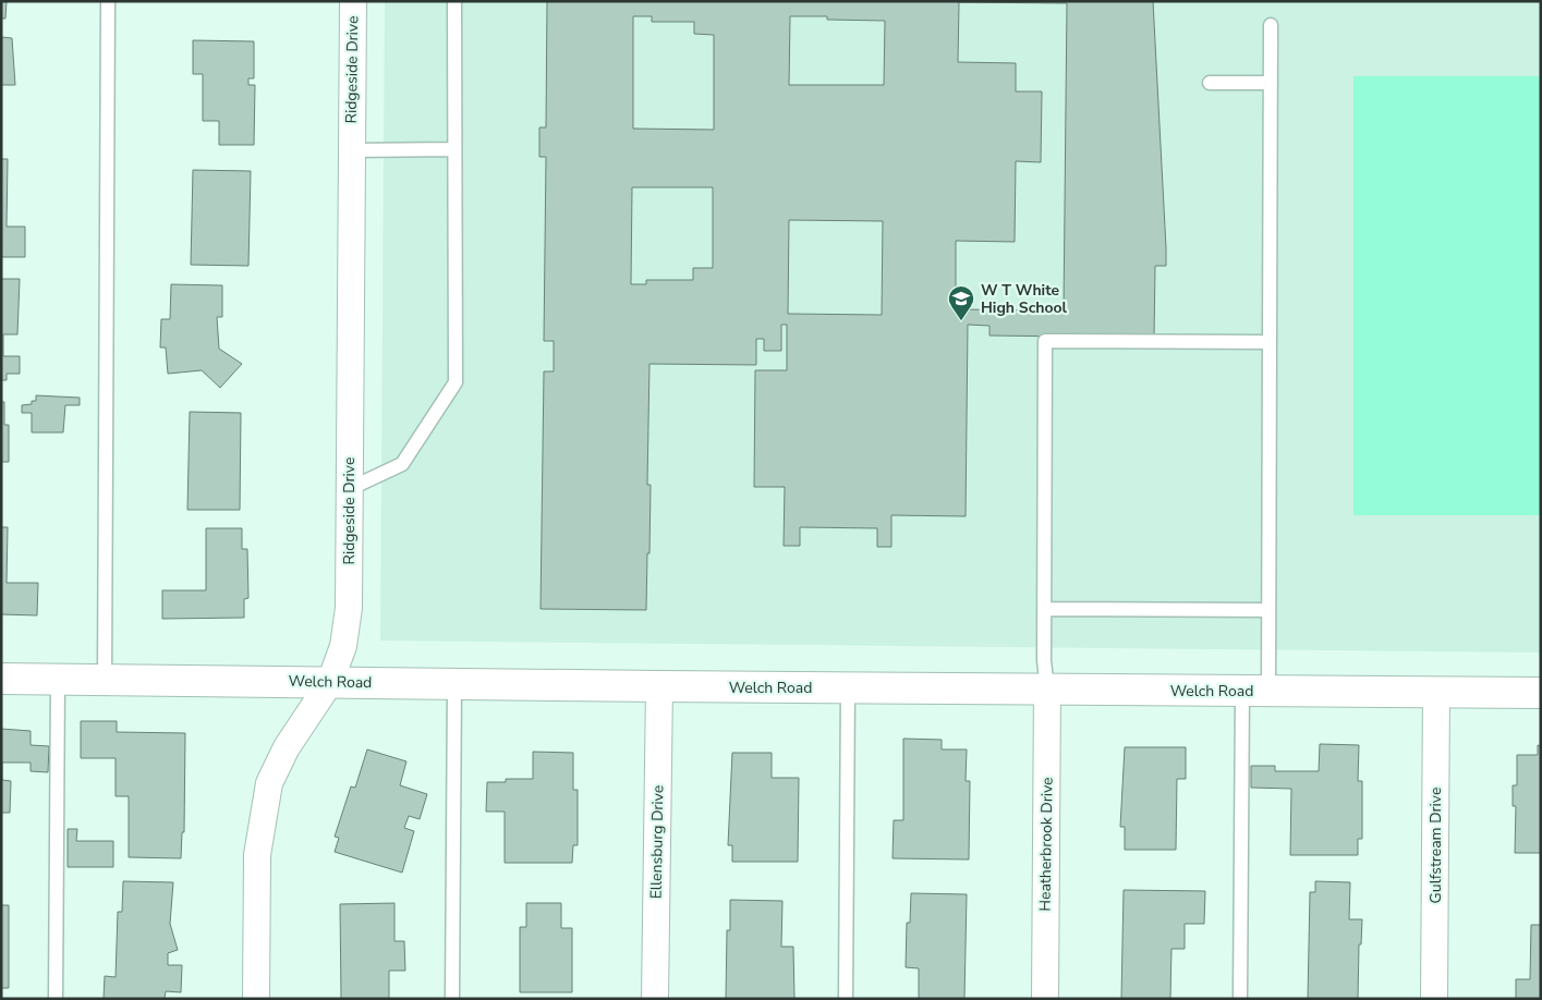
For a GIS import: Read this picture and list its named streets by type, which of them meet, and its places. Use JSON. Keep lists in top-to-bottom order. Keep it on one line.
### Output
{"streets":{"street":["Ridgeside Drive","Welch Road","Ellensburg Drive","Heatherbrook Drive","Gulfstream Drive"]},"crossings":[["Ridgeside Drive","Welch Road"],["Welch Road","Ellensburg Drive"],["Welch Road","Heatherbrook Drive"],["Welch Road","Gulfstream Drive"]],"places":{"school or university":["W T White High School"]}}
